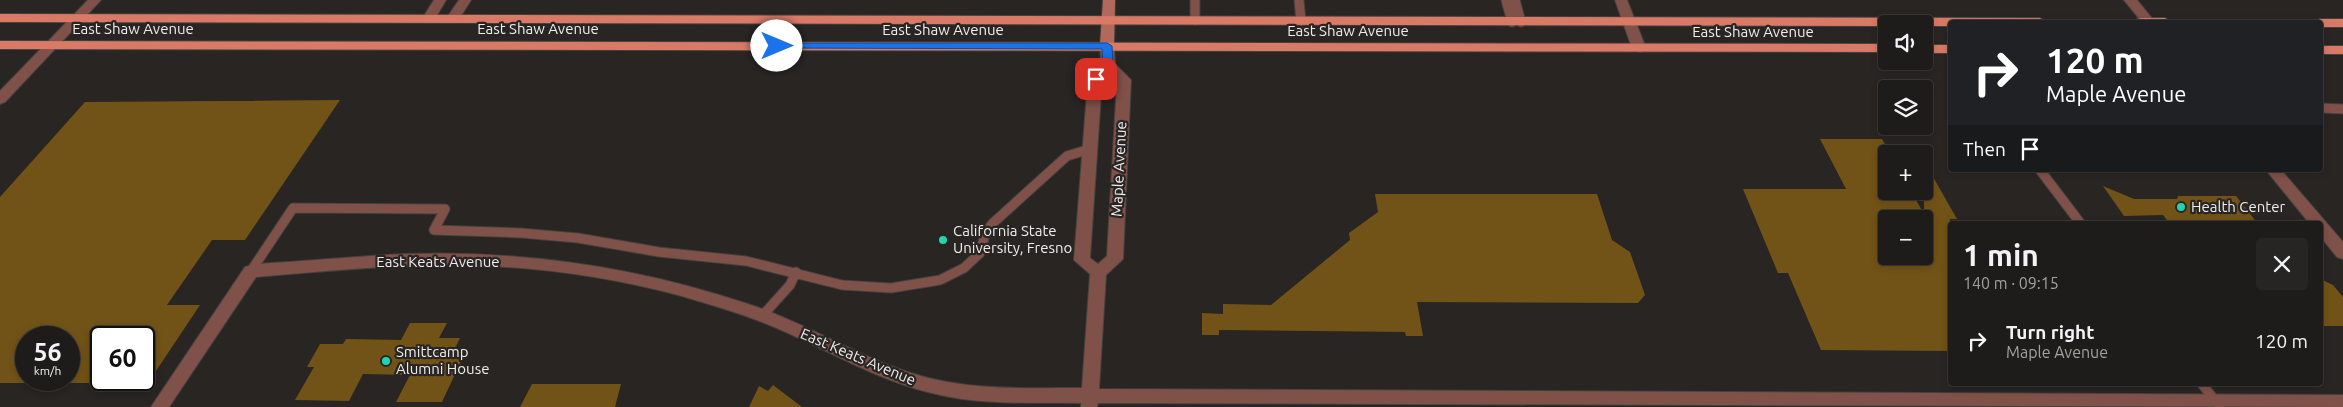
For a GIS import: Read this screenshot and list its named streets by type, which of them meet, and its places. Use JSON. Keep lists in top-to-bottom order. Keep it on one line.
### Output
{"streets":{"main road":["East Shaw Avenue"],"street":["Maple Avenue","East Keats Avenue"]},"places":["Health Center","California State University, Fresno","Smittcamp Alumni House"],"page":{"map_buttons":["+","−"],"turn":["120 m","Maple Avenue"],"then":"Then","heading":["1 min","140 m · 09:15"],"list":[{"name":"Turn right","note":"Maple Avenue","value":"120 m"}],"speed":"56 km/h","limit":"60"}}
